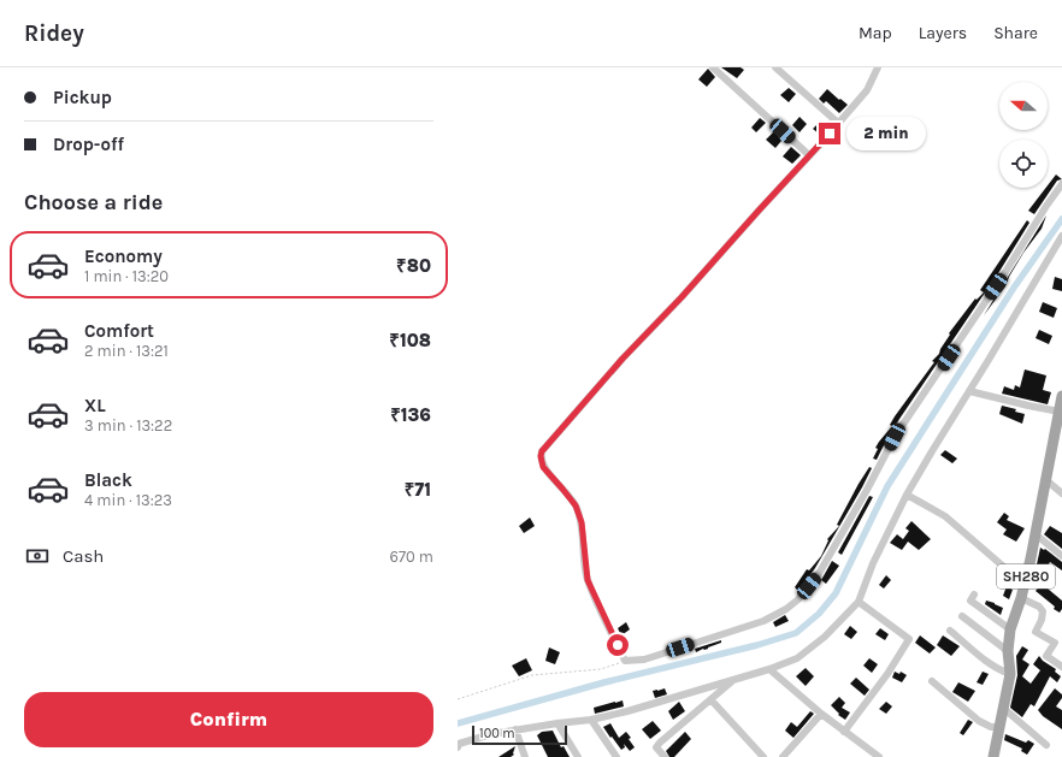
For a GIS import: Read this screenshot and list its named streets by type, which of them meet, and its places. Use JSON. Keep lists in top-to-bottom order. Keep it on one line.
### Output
{"streets":{"main road":["SH280"]},"scale_bar":"100 m","north":"left","page":{"header":"Ridey","nav":["Map","Layers","Share"],"banner":["Pickup","Drop-off"],"bubble":"2 min","heading":"Choose a ride","list":[{"name":"Economy","note":"1 min · 13:20","value":"₹80"},{"name":"Comfort","note":"2 min · 13:21","value":"₹108"},{"name":"XL","note":"3 min · 13:22","value":"₹136"},{"name":"Black","note":"4 min · 13:23","value":"₹71"}],"pay":["Cash","670 m"],"buttons":"Confirm","scale":"100 m"}}
